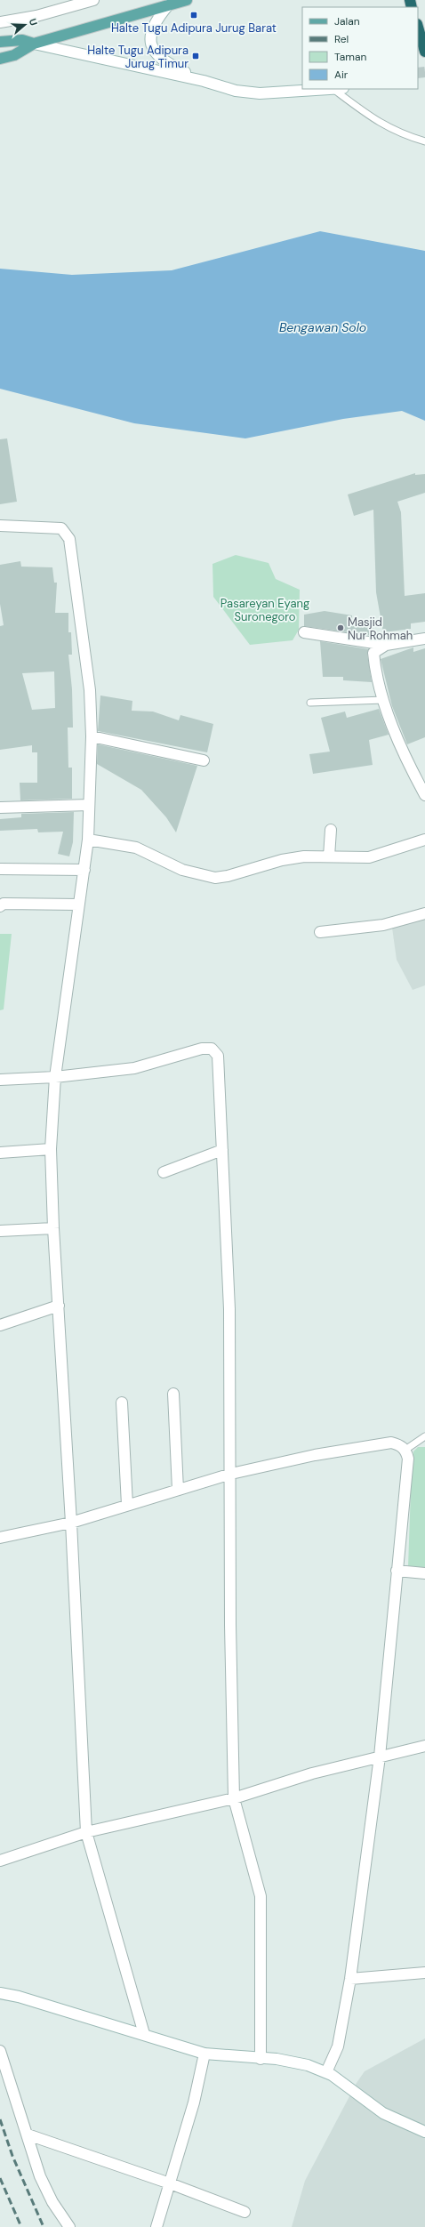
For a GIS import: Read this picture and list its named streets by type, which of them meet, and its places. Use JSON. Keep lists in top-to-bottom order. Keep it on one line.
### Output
{"water":["Bengawan Solo"],"parks":["Pasareyan Eyang Suronegoro"],"places":{"transit":["Halte Tugu Adipura Jurug Barat","Halte Tugu Adipura Jurug Timur"],"other":["Masjid Nur Rohmah"]},"legend":["Jalan","Rel","Taman","Air"],"north":"right"}
